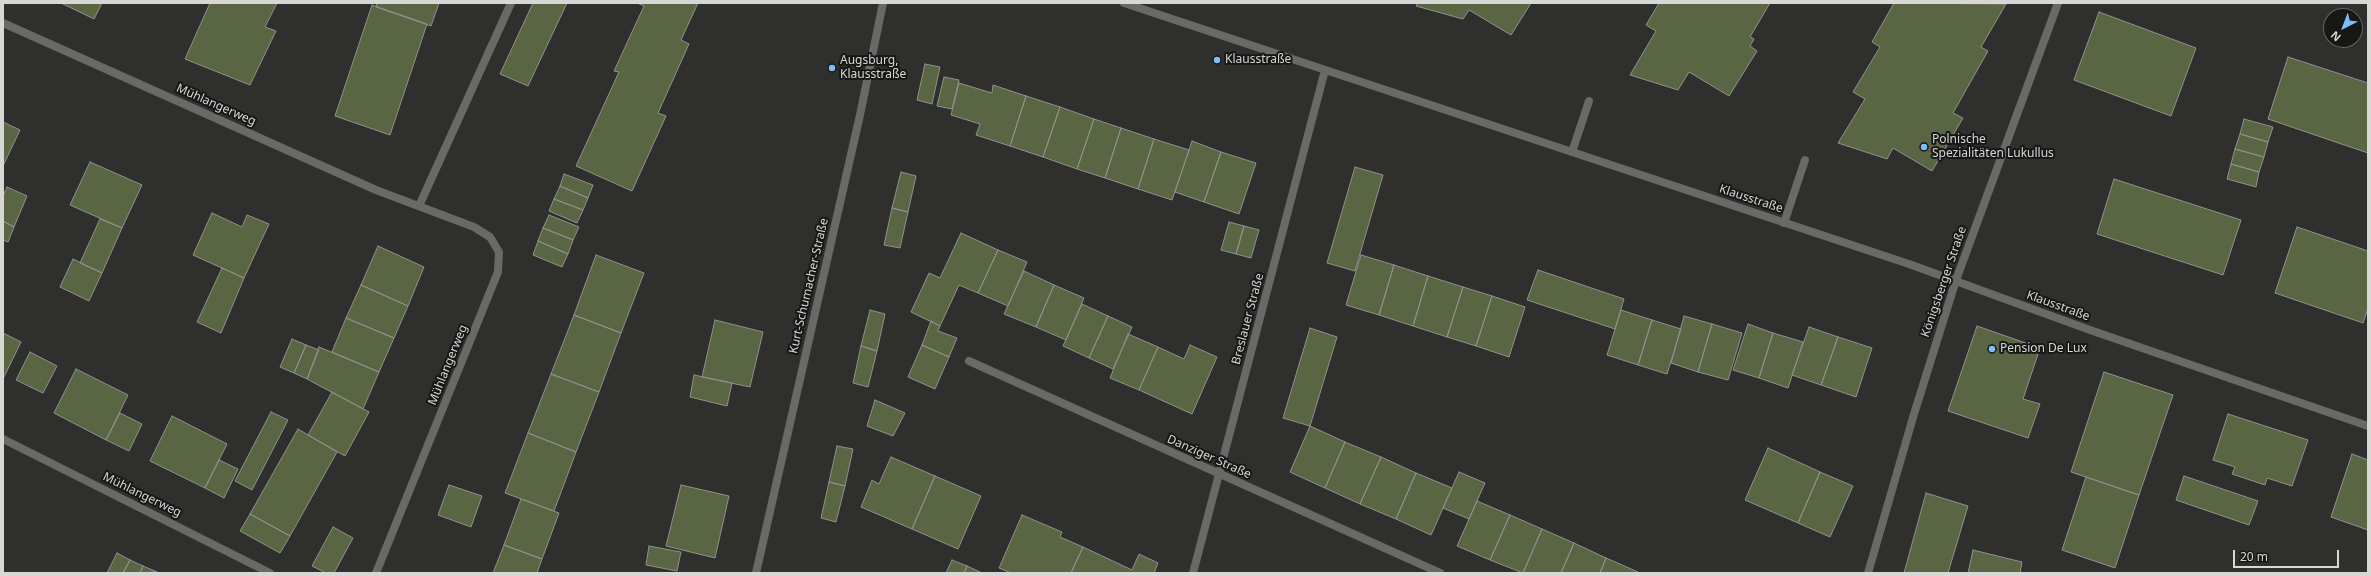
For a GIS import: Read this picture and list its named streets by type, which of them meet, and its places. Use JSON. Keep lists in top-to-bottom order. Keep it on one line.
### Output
{"streets":{"street":["Mühlangerweg","Klausstraße","Königsberger Straße","Kurt-Schumacher-Straße","Breslauer Straße","Danziger Straße"]},"crossings":[["Klausstraße","Königsberger Straße"],["Klausstraße","Breslauer Straße"],["Breslauer Straße","Danziger Straße"]],"places":["Klausstraße","Augsburg, Klausstraße","Polnische Spezialitäten Lukullus","Pension De Lux"],"scale_bar":"20 m","north":"bottom left"}
